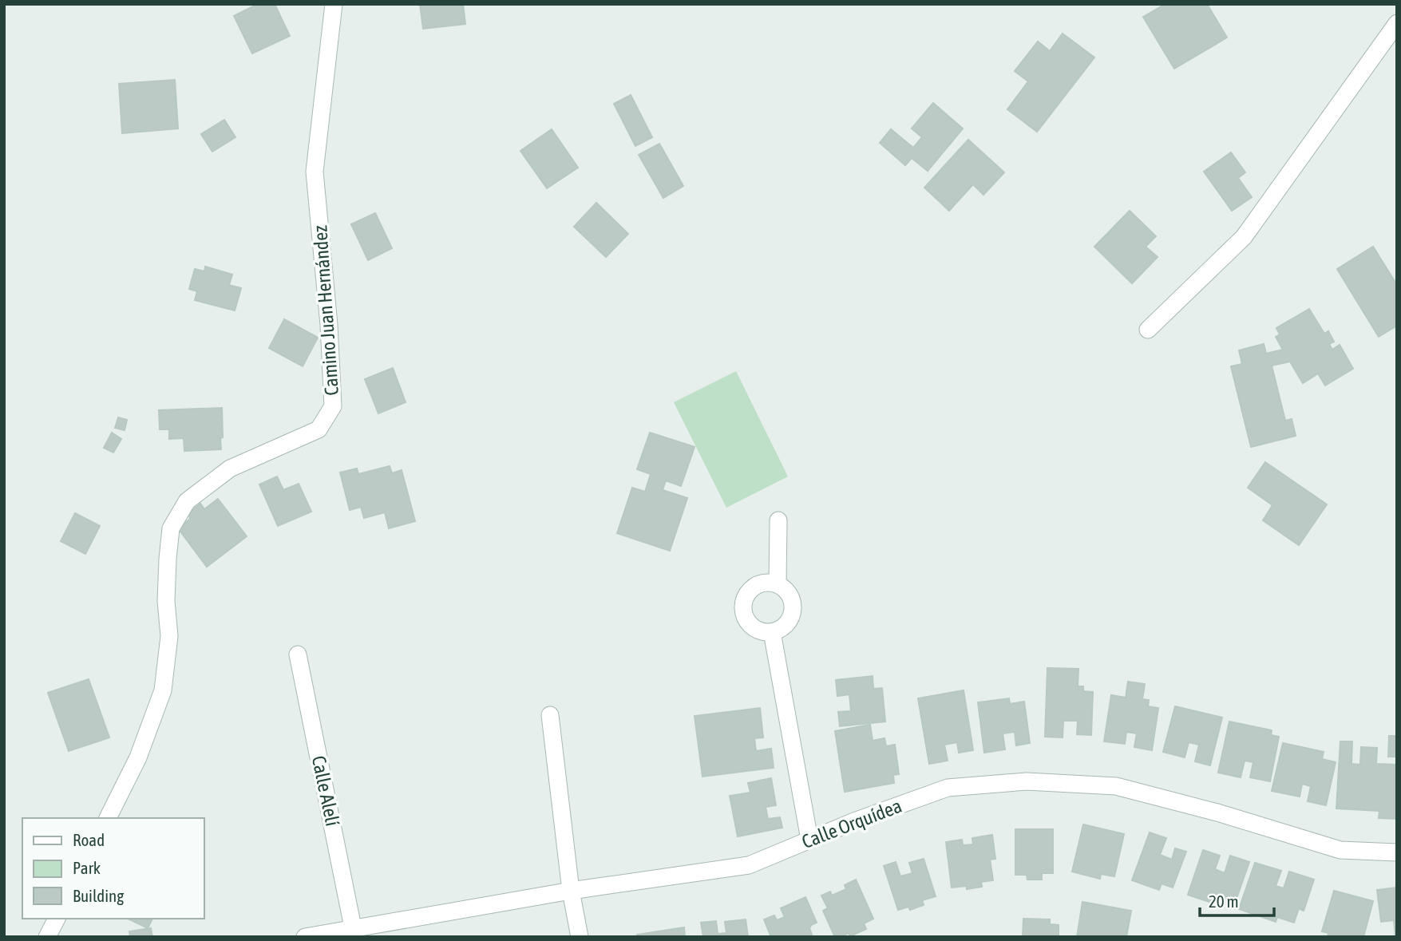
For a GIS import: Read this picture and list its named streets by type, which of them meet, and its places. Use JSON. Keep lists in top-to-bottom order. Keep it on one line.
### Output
{"streets":{"street":["Camino Juan Hernández","Calle Alelí","Calle Orquídea"]},"crossings":[["Calle Alelí","Calle Orquídea"]],"legend":["Road","Park","Building"],"scale_bar":"20 m"}
